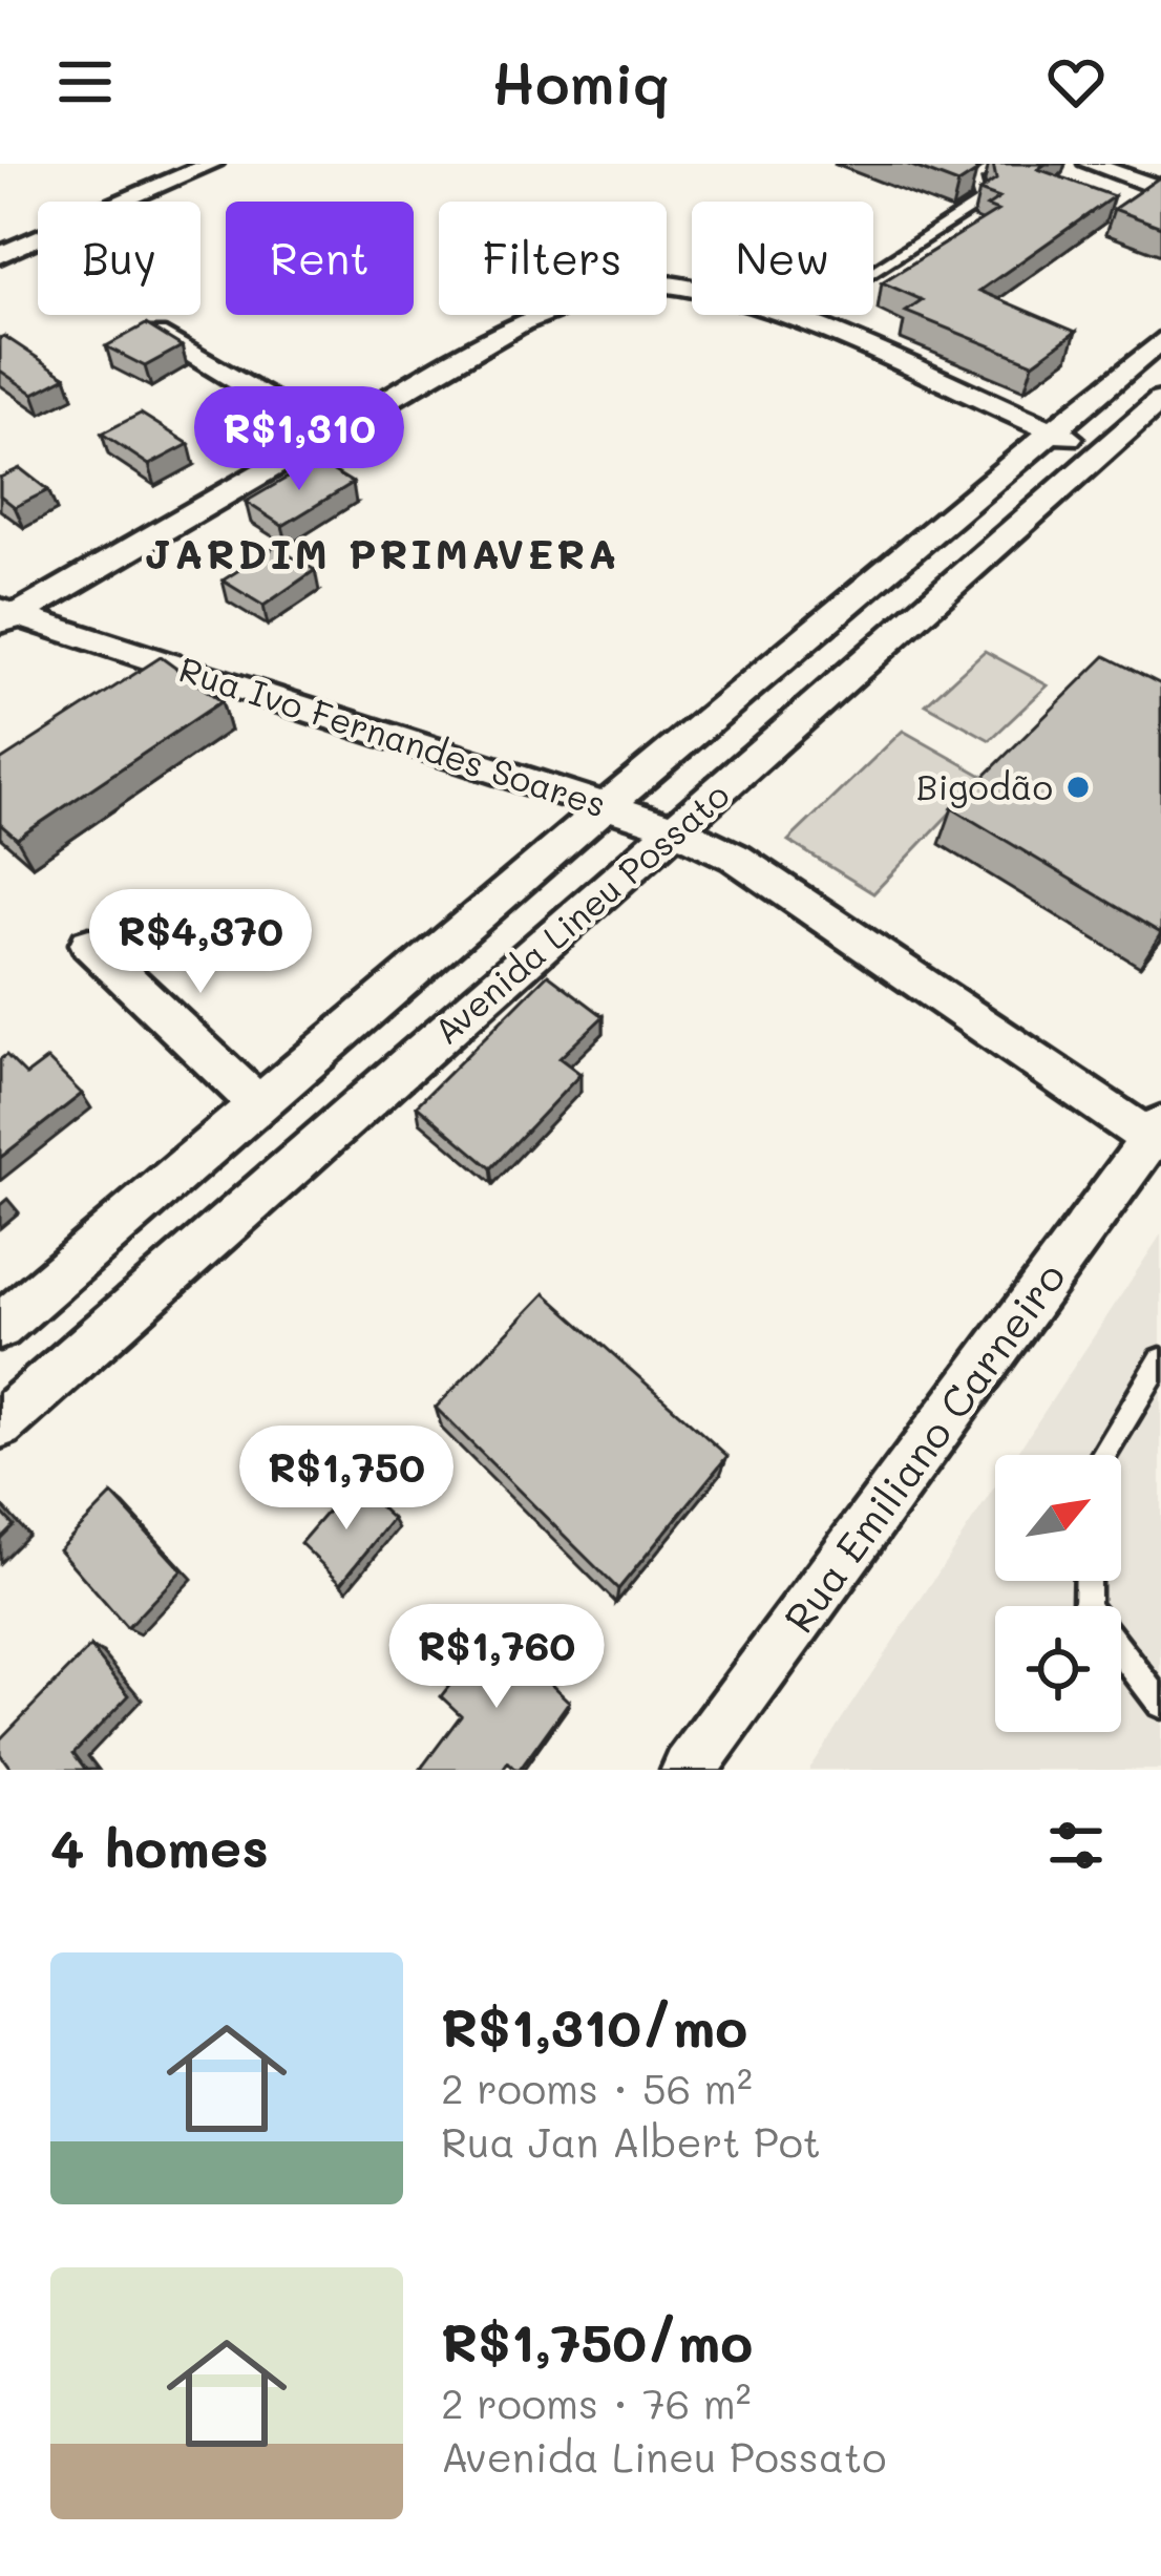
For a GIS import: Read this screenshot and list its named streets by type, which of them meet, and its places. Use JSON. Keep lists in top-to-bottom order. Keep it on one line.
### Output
{"streets":{"street":["Rua Ivo Fernandes Soares","Avenida Lineu Possato","Rua Emiliano Carneiro"]},"crossings":[["Rua Ivo Fernandes Soares","Avenida Lineu Possato"],["Rua Ivo Fernandes Soares","Rua Emiliano Carneiro"]],"districts":["JARDIM PRIMAVERA"],"places":["Bigodão"],"north":"top right","page":{"header":"Homiq","chip":["Buy","Rent","Filters","New"],"price":["R$1,310","R$4,370","R$1,750","R$1,760"],"heading":"4 homes","list":[{"name":"R$1,310/mo","note":"2 rooms · 56 m² · Rua Jan Albert Pot"},{"name":"R$1,750/mo","note":"2 rooms · 76 m² · Avenida Lineu Possato"}]}}
